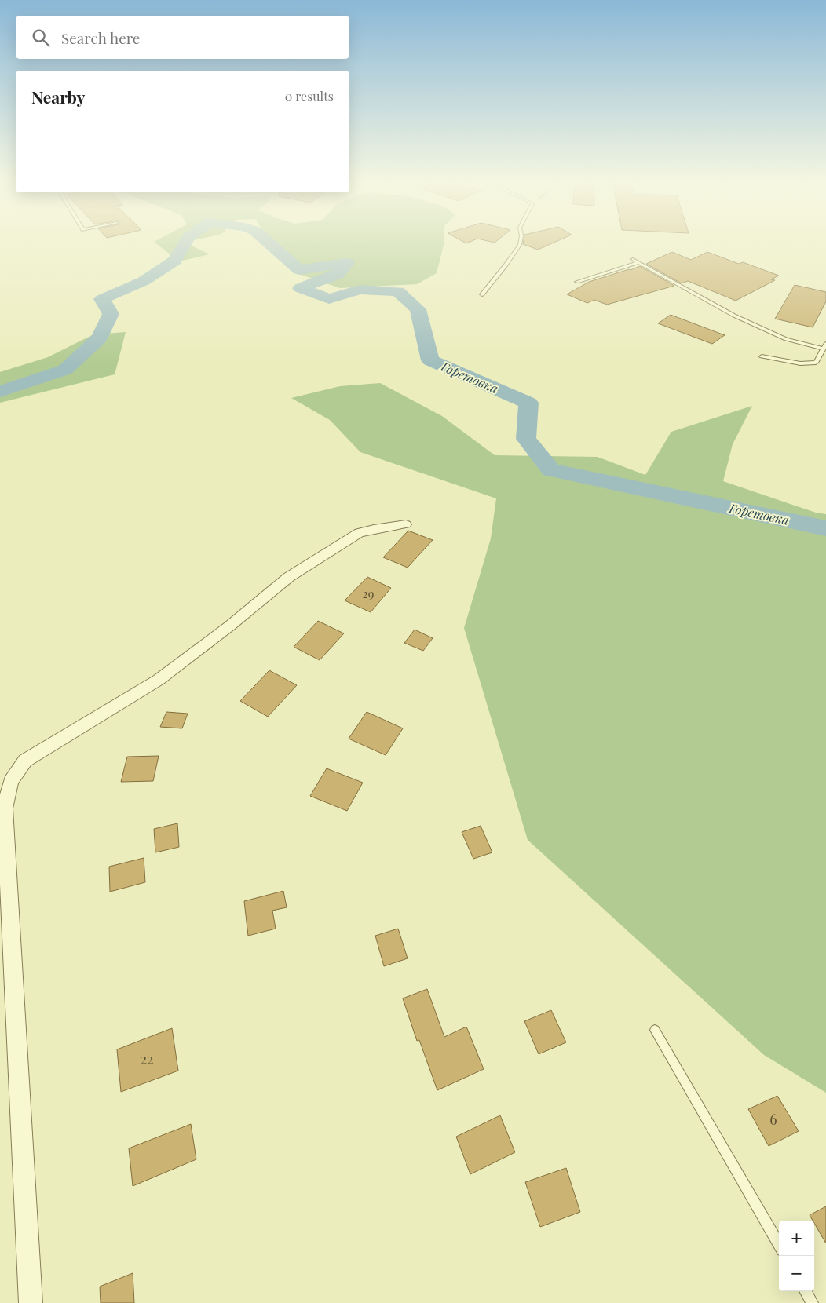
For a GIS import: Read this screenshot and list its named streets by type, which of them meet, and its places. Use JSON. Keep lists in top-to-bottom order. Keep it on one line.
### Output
{"water":["Горетовка"],"house_numbers":["29","22","6"],"page":{"search":"Search here","heading":["Nearby","0 results"],"map_buttons":["+","−"]}}
